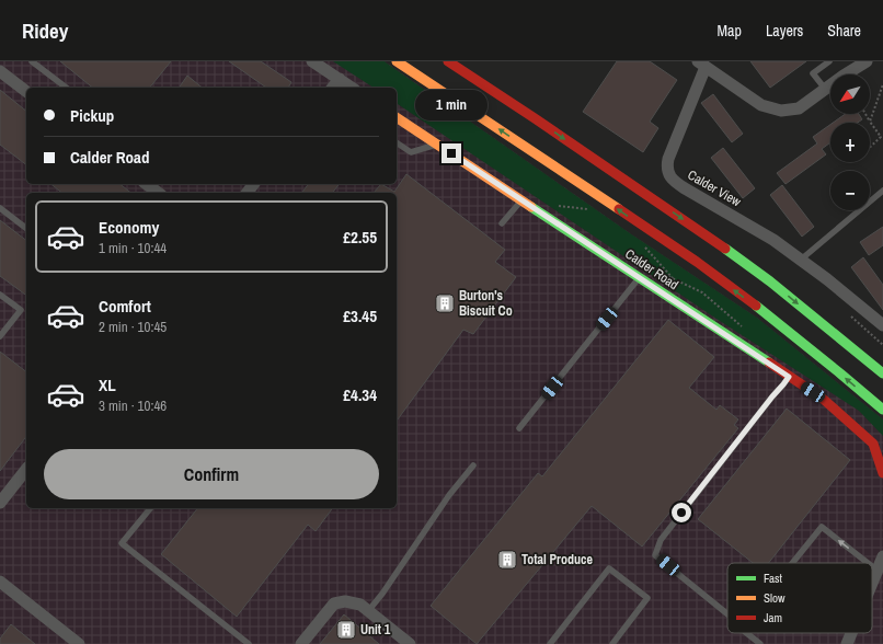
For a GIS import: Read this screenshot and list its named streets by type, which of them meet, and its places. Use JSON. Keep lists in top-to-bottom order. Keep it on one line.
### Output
{"streets":{"main road":["Calder Road"],"street":["Calder View"]},"places":{"building":["Burton's Biscuit Co","Total Produce","Unit 1"]},"legend":["Fast","Slow","Jam"],"north":"bottom left","page":{"header":"Ridey","nav":["Map","Layers","Share"],"map_buttons":["+","−"],"banner":["Pickup","Calder Road"],"bubble":"1 min","list":[{"name":"Economy","note":"1 min · 10:44","value":"£2.55"},{"name":"Comfort","note":"2 min · 10:45","value":"£3.45"},{"name":"XL","note":"3 min · 10:46","value":"£4.34"}],"buttons":"Confirm"}}
